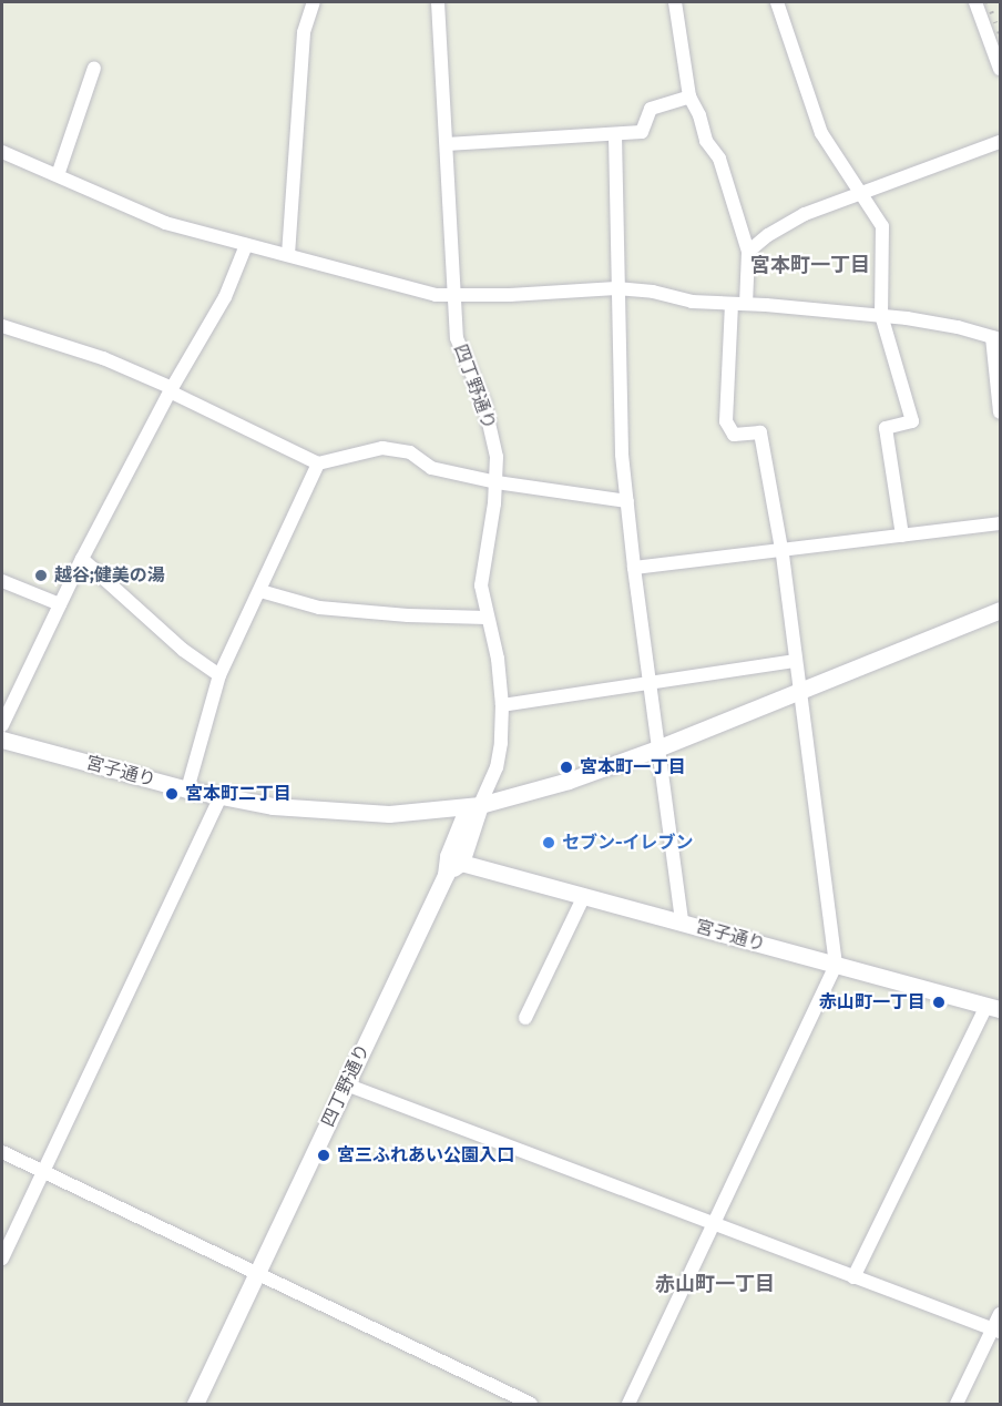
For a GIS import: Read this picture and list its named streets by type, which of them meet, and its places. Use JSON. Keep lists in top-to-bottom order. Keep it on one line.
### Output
{"streets":{"street":["四丁野通り","宮子通り"]},"crossings":[["四丁野通り","宮子通り"]],"districts":["宮本町一丁目","赤山町一丁目"],"places":["越谷;健美の湯","宮本町一丁目","宮本町二丁目","セブン-イレブン","赤山町一丁目","宮三ふれあい公園入口"]}
